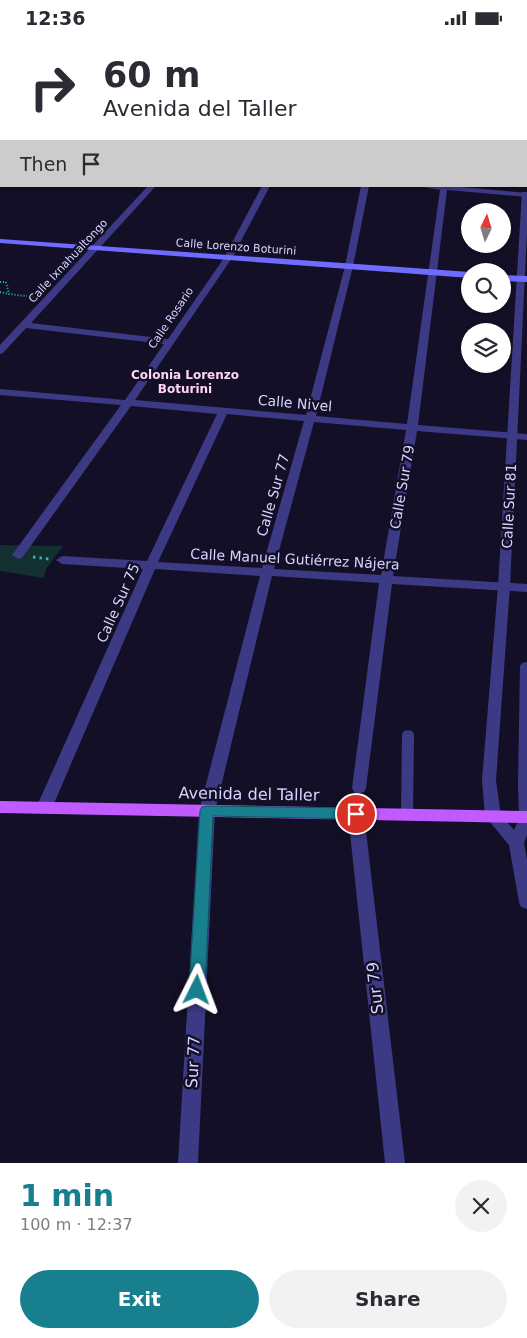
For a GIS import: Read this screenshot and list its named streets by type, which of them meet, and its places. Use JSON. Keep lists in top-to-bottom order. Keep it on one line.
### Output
{"streets":{"main road":["Calle Lorenzo Boturini","Avenida del Taller"],"street":["Calle Ixnahualtongo","Calle Rosario","Calle Nivel","Calle Sur 79","Calle Sur 77","Calle Sur 81","Calle Manuel Gutiérrez Nájera","Calle Sur 75","Sur 79","Sur 77"]},"crossings":[["Calle Lorenzo Boturini","Calle Ixnahualtongo"],["Calle Lorenzo Boturini","Calle Rosario"],["Calle Lorenzo Boturini","Calle Sur 79"],["Calle Lorenzo Boturini","Calle Sur 77"],["Calle Rosario","Calle Nivel"],["Calle Nivel","Calle Sur 79"],["Calle Nivel","Calle Sur 77"],["Calle Nivel","Calle Sur 81"],["Calle Nivel","Calle Sur 75"],["Calle Sur 79","Calle Manuel Gutiérrez Nájera"],["Calle Sur 77","Calle Manuel Gutiérrez Nájera"],["Calle Sur 77","Avenida del Taller"],["Calle Sur 77","Sur 77"],["Calle Sur 81","Calle Manuel Gutiérrez Nájera"],["Calle Sur 81","Avenida del Taller"],["Calle Manuel Gutiérrez Nájera","Calle Sur 75"],["Calle Sur 75","Avenida del Taller"],["Avenida del Taller","Sur 79"],["Avenida del Taller","Sur 77"]],"districts":["Colonia Lorenzo Boturini"],"north":"top","page":{"status":"12:36","turn":["60 m","Avenida del Taller"],"then":"Then","heading":["1 min","100 m · 12:37"],"buttons":["Exit","Share"]}}
